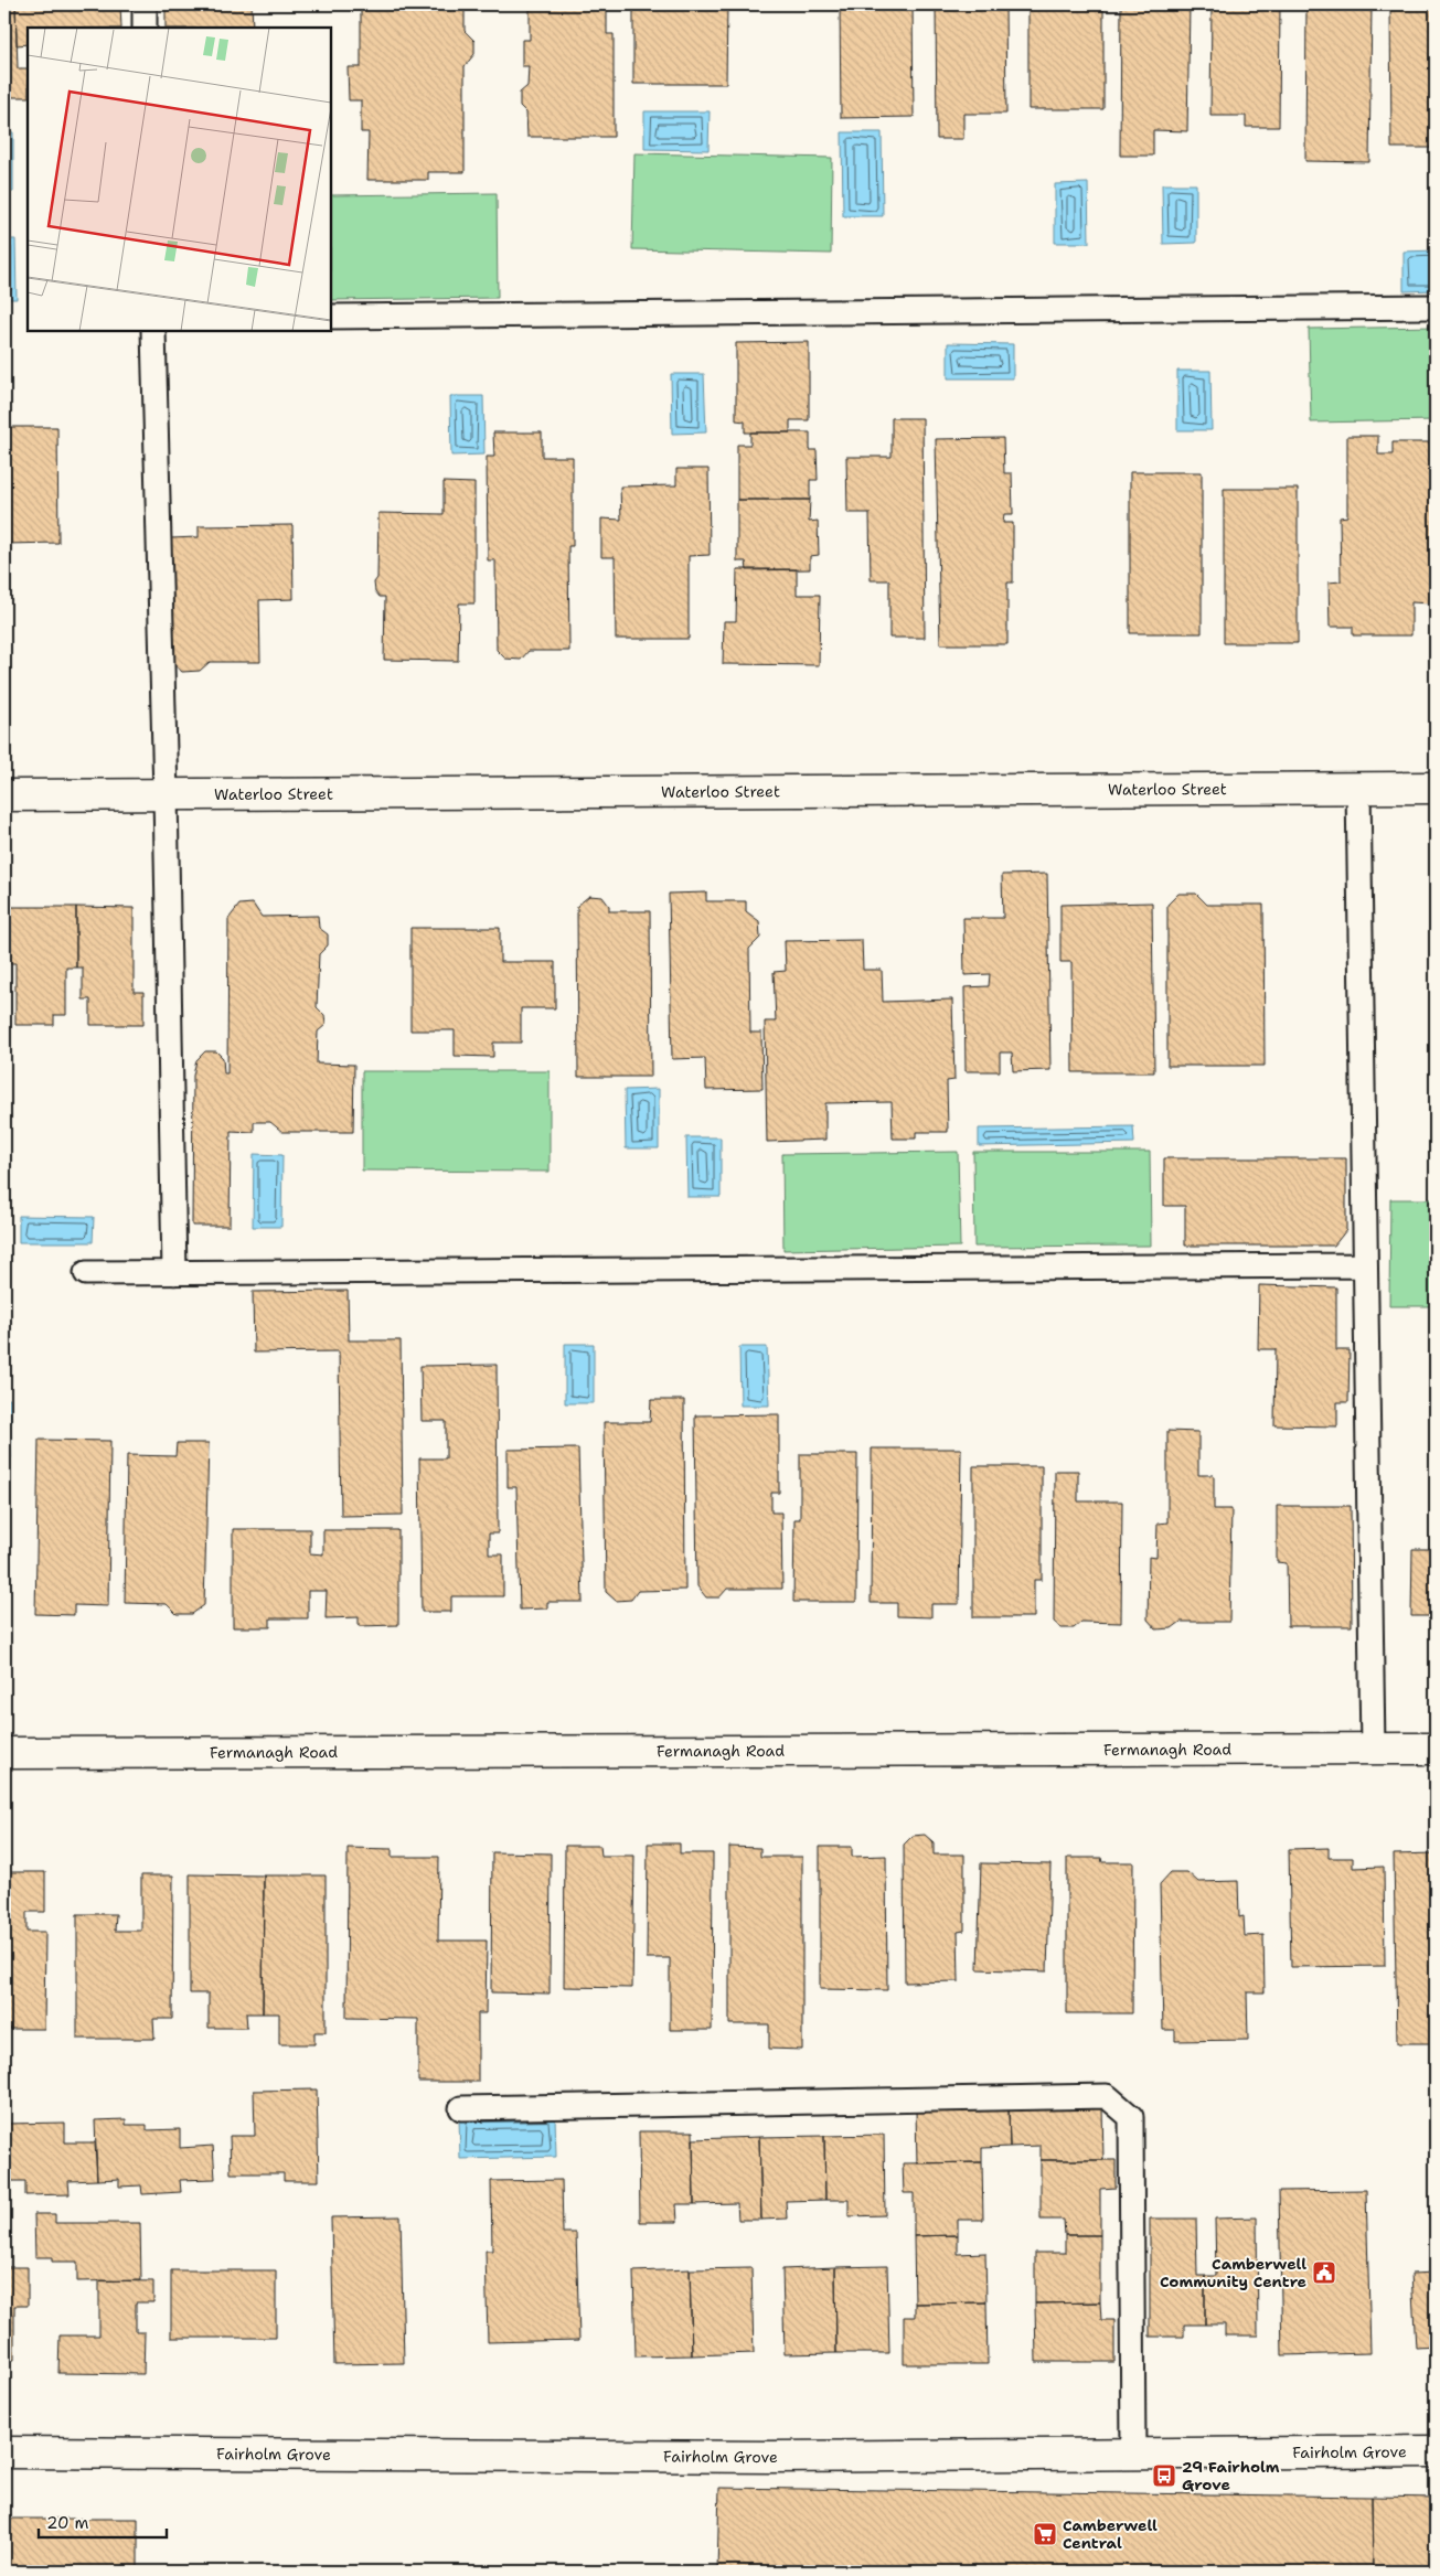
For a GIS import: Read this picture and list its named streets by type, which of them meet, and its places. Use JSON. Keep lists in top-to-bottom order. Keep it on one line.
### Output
{"streets":{"street":["Waterloo Street","Fermanagh Road","Fairholm Grove"]},"places":{"public building":["Camberwell Community Centre"],"bus stop":["29 Fairholm Grove"],"supermarket":["Camberwell Central"]},"scale_bar":"20 m"}
